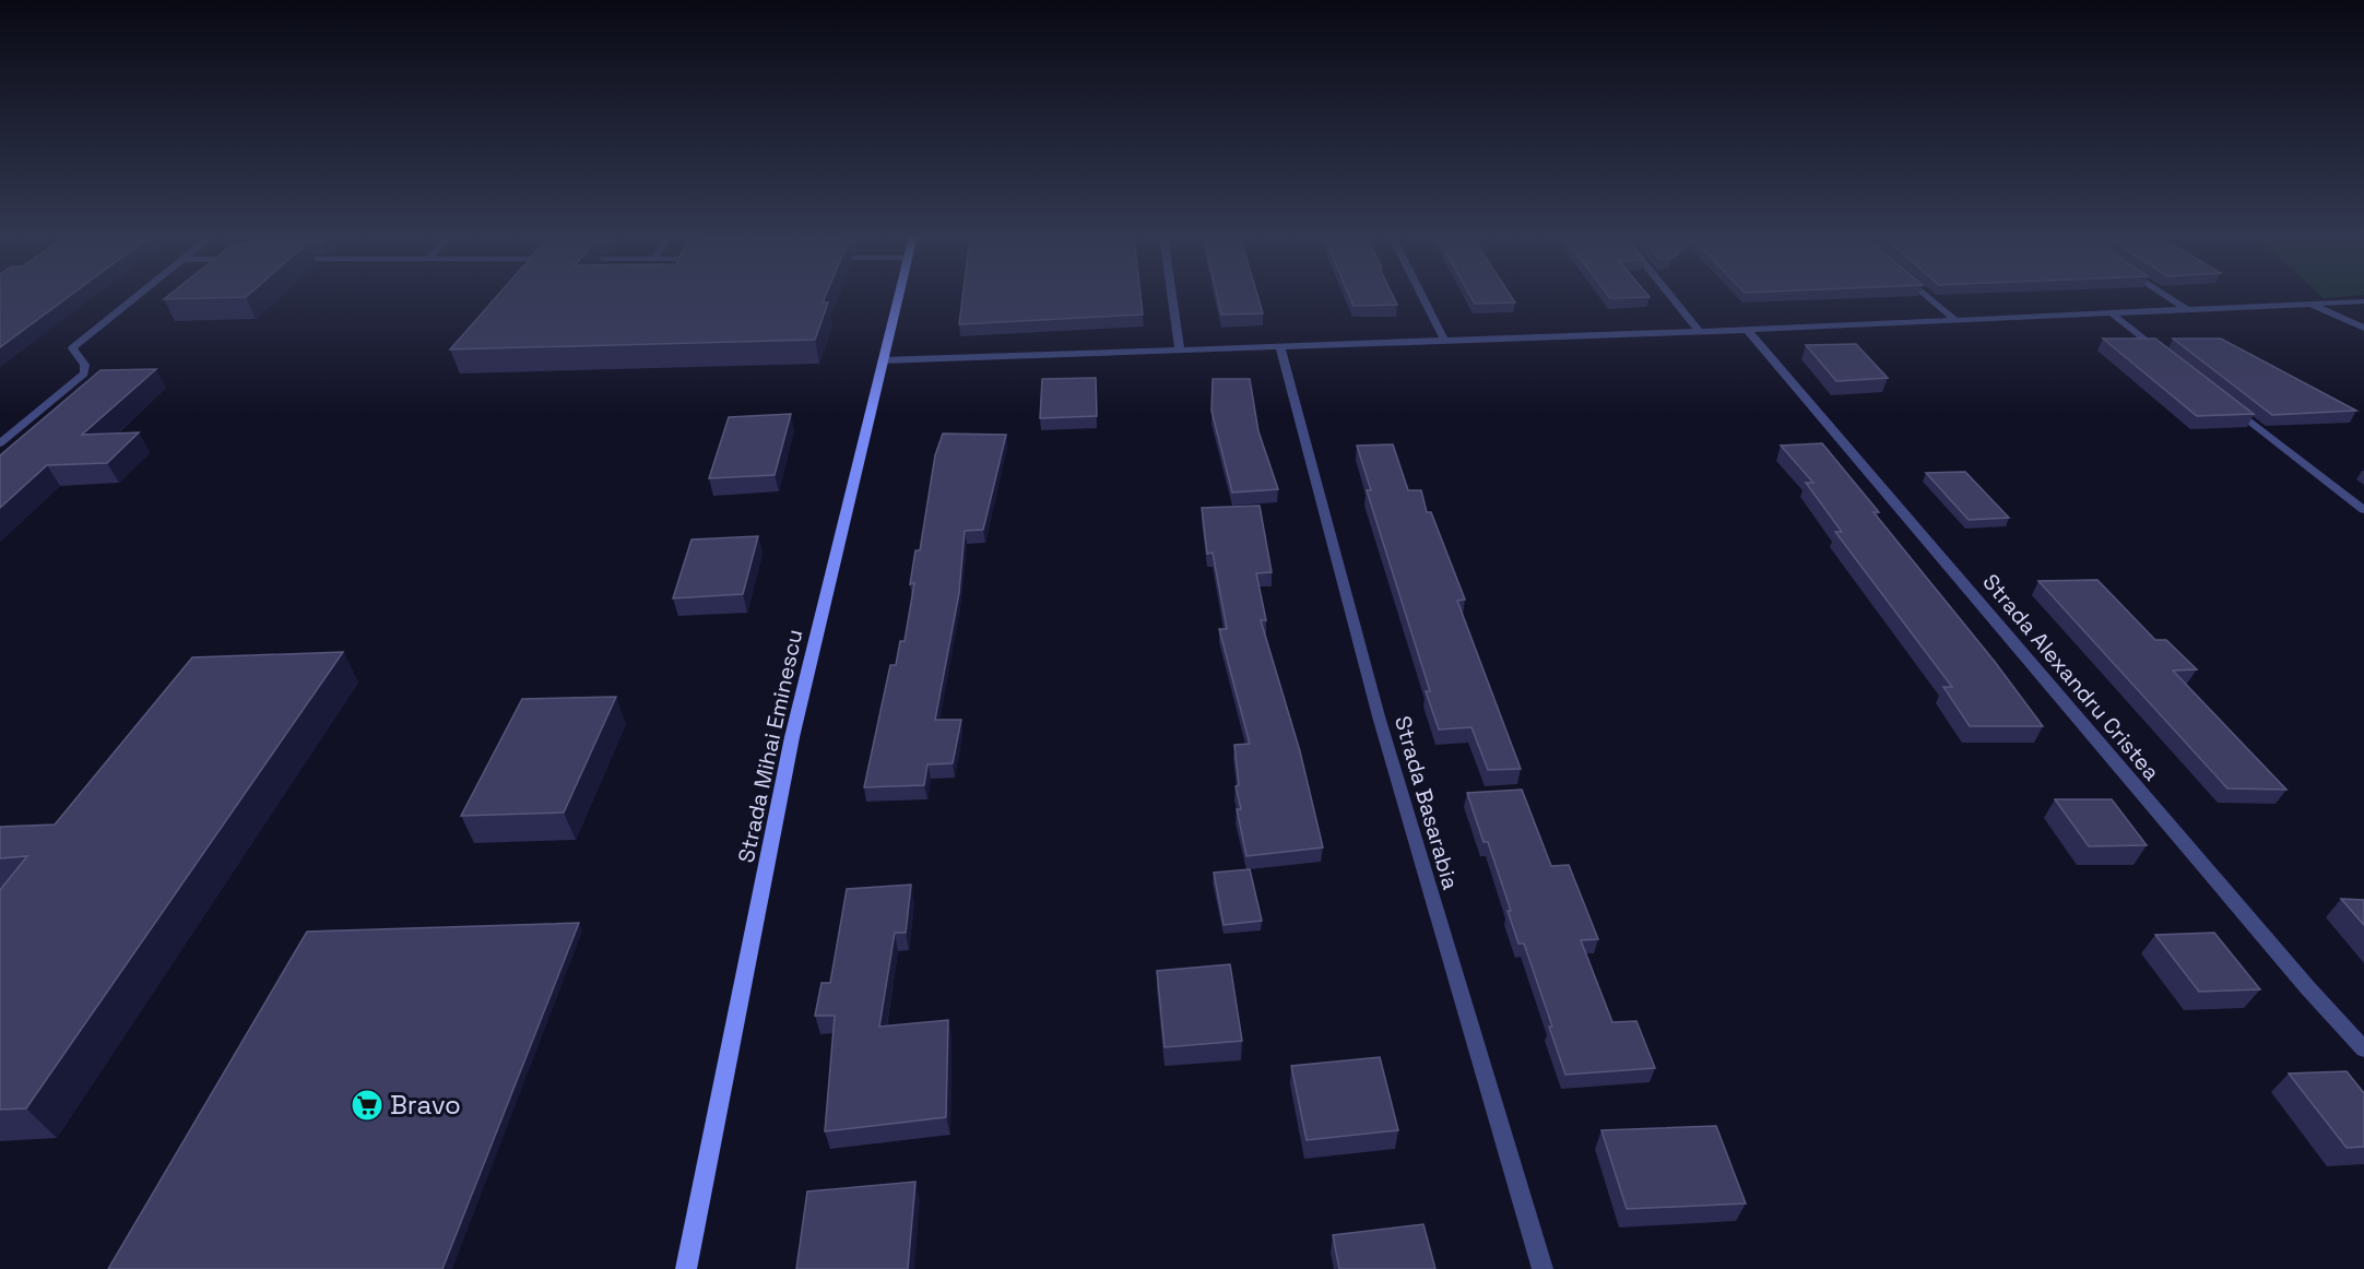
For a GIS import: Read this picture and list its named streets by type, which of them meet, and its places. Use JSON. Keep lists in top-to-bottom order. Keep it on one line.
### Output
{"streets":{"street":["Strada Alexandru Cristea","Strada Mihai Eminescu","Strada Basarabia"]},"places":{"supermarket":["Bravo"]}}
